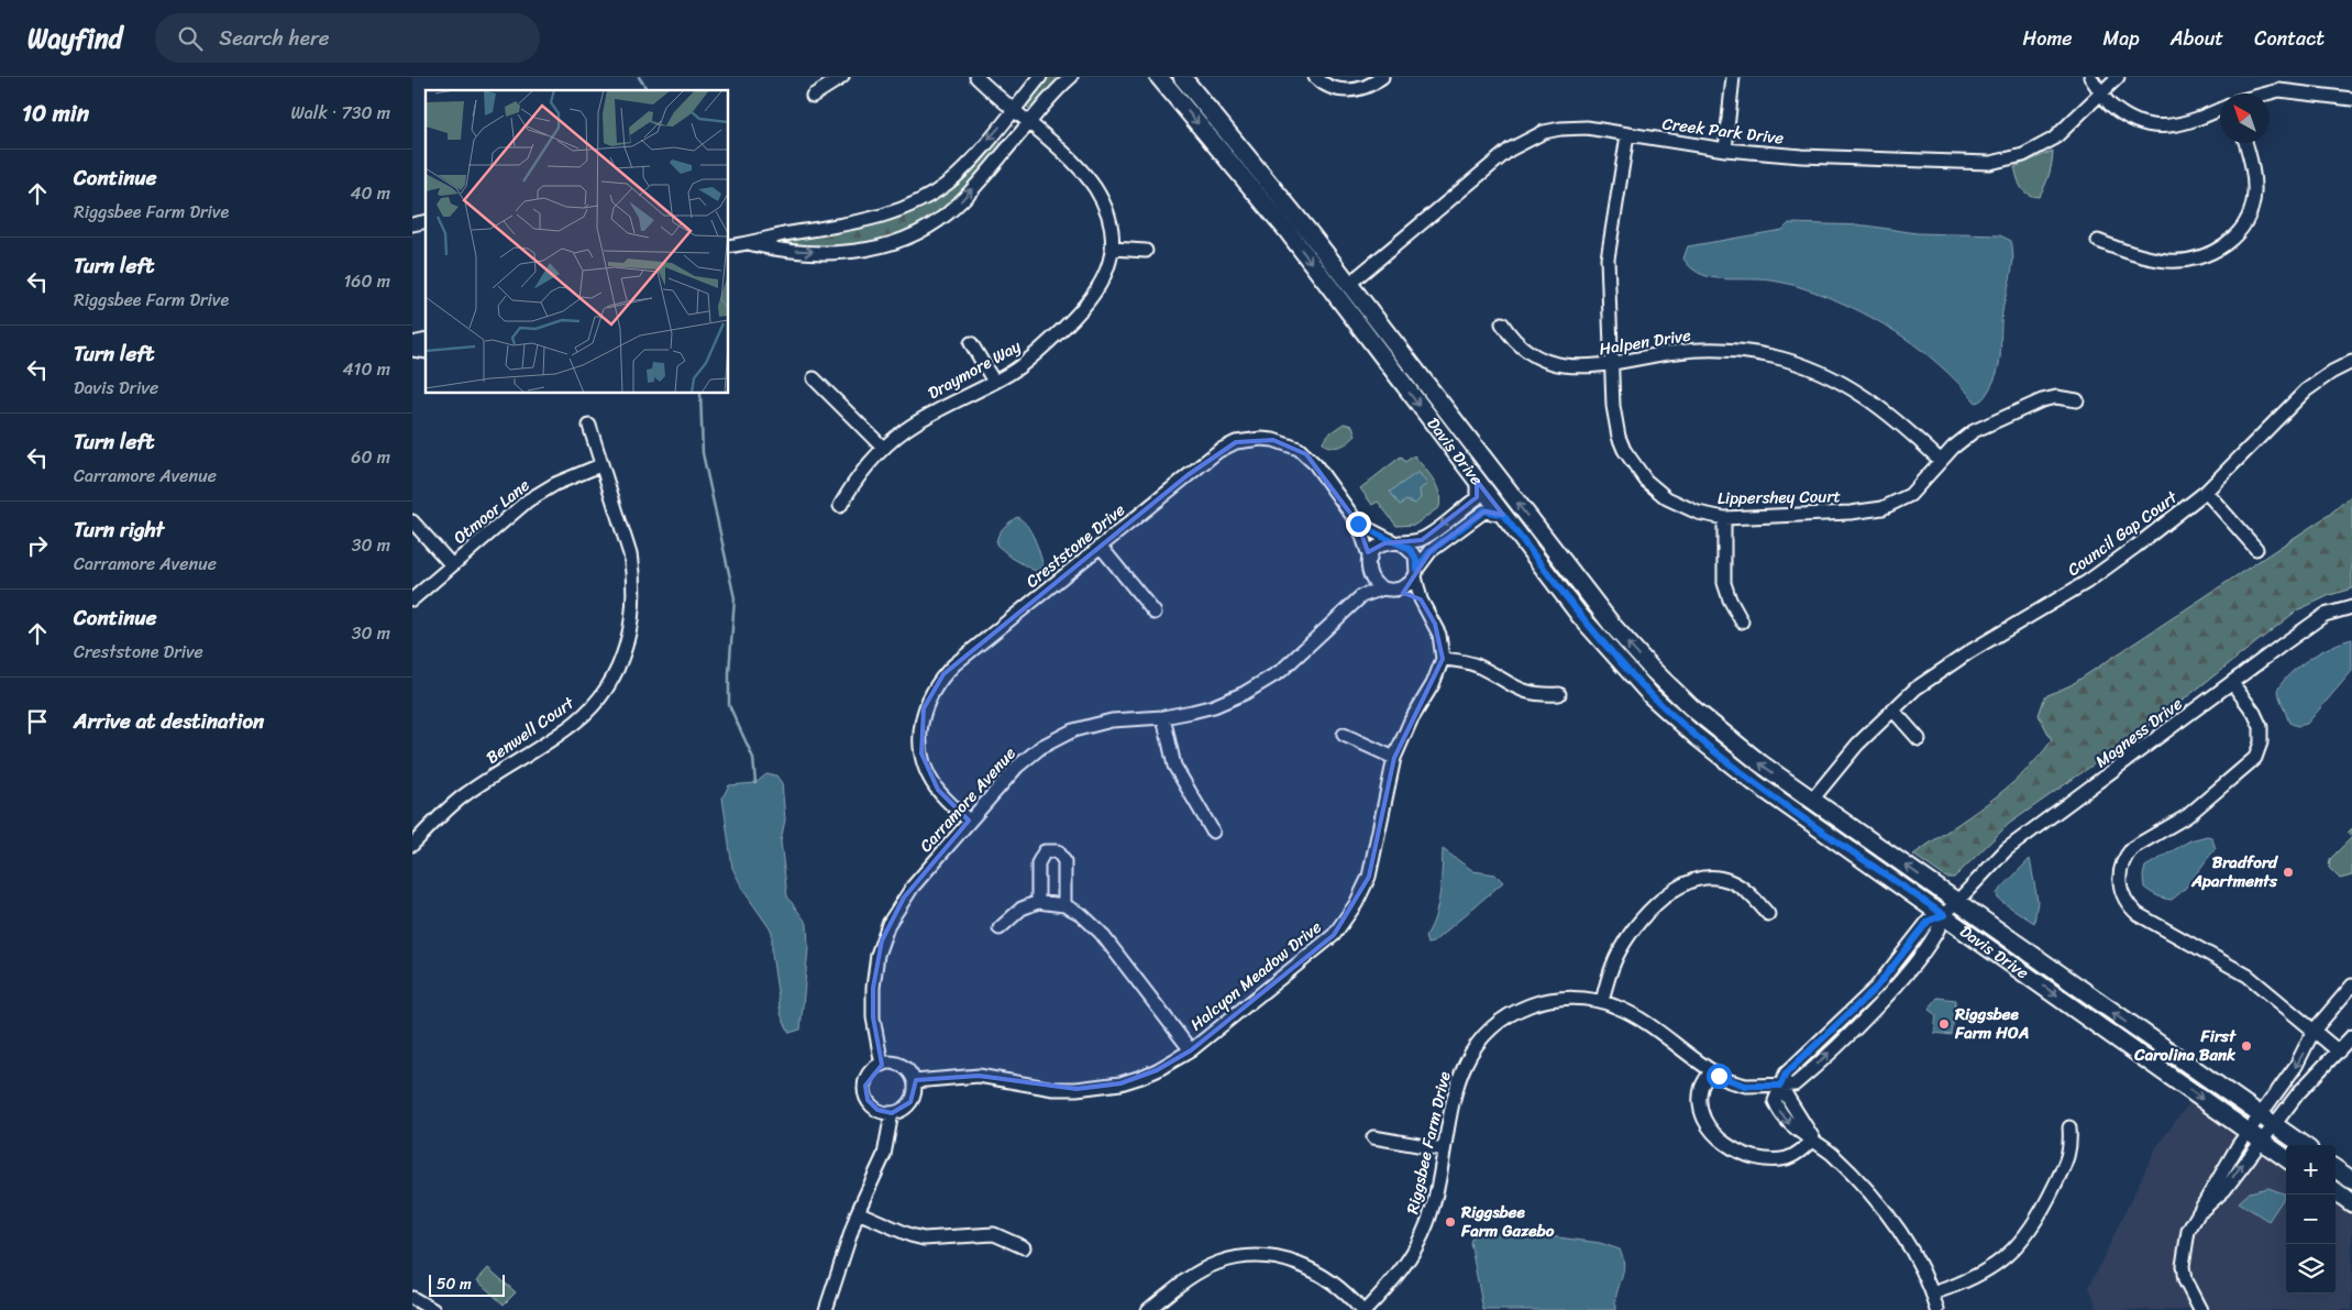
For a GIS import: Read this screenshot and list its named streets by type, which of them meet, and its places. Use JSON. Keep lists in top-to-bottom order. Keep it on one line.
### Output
{"streets":{"main road":["Davis Drive"],"street":["Creek Park Drive","Halpen Drive","Draymore Way","Lippershey Court","Otmoor Lane","Council Gap Court","Creststone Drive","Benwell Court","Magness Drive","Carramore Avenue","Halcyon Meadow Drive","Riggsbee Farm Drive"]},"crossings":[["Creek Park Drive","Davis Drive"],["Creek Park Drive","Lippershey Court"],["Halpen Drive","Lippershey Court"],["Davis Drive","Council Gap Court"],["Davis Drive","Magness Drive"],["Davis Drive","Carramore Avenue"],["Davis Drive","Riggsbee Farm Drive"],["Otmoor Lane","Benwell Court"],["Creststone Drive","Carramore Avenue"],["Magness Drive","Riggsbee Farm Drive"],["Carramore Avenue","Halcyon Meadow Drive"]],"places":["Bradford Apartments","Riggsbee Farm HOA","First Carolina Bank","Riggsbee Farm Gazebo"],"scale_bar":"50 m","north":"top left","page":{"header":"Wayfind","search":"Search here","nav":["Home","Map","About","Contact"],"heading":["10 min","Walk · 730 m"],"list":[["Continue","Riggsbee Farm Drive","40 m"],["Turn left","Riggsbee Farm Drive","160 m"],["Turn left","Davis Drive","410 m"],["Turn left","Carramore Avenue","60 m"],["Turn right","Carramore Avenue","30 m"],["Continue","Creststone Drive","30 m"],"Arrive at destination"],"map_buttons":["+","−"],"scale":"50 m"}}
